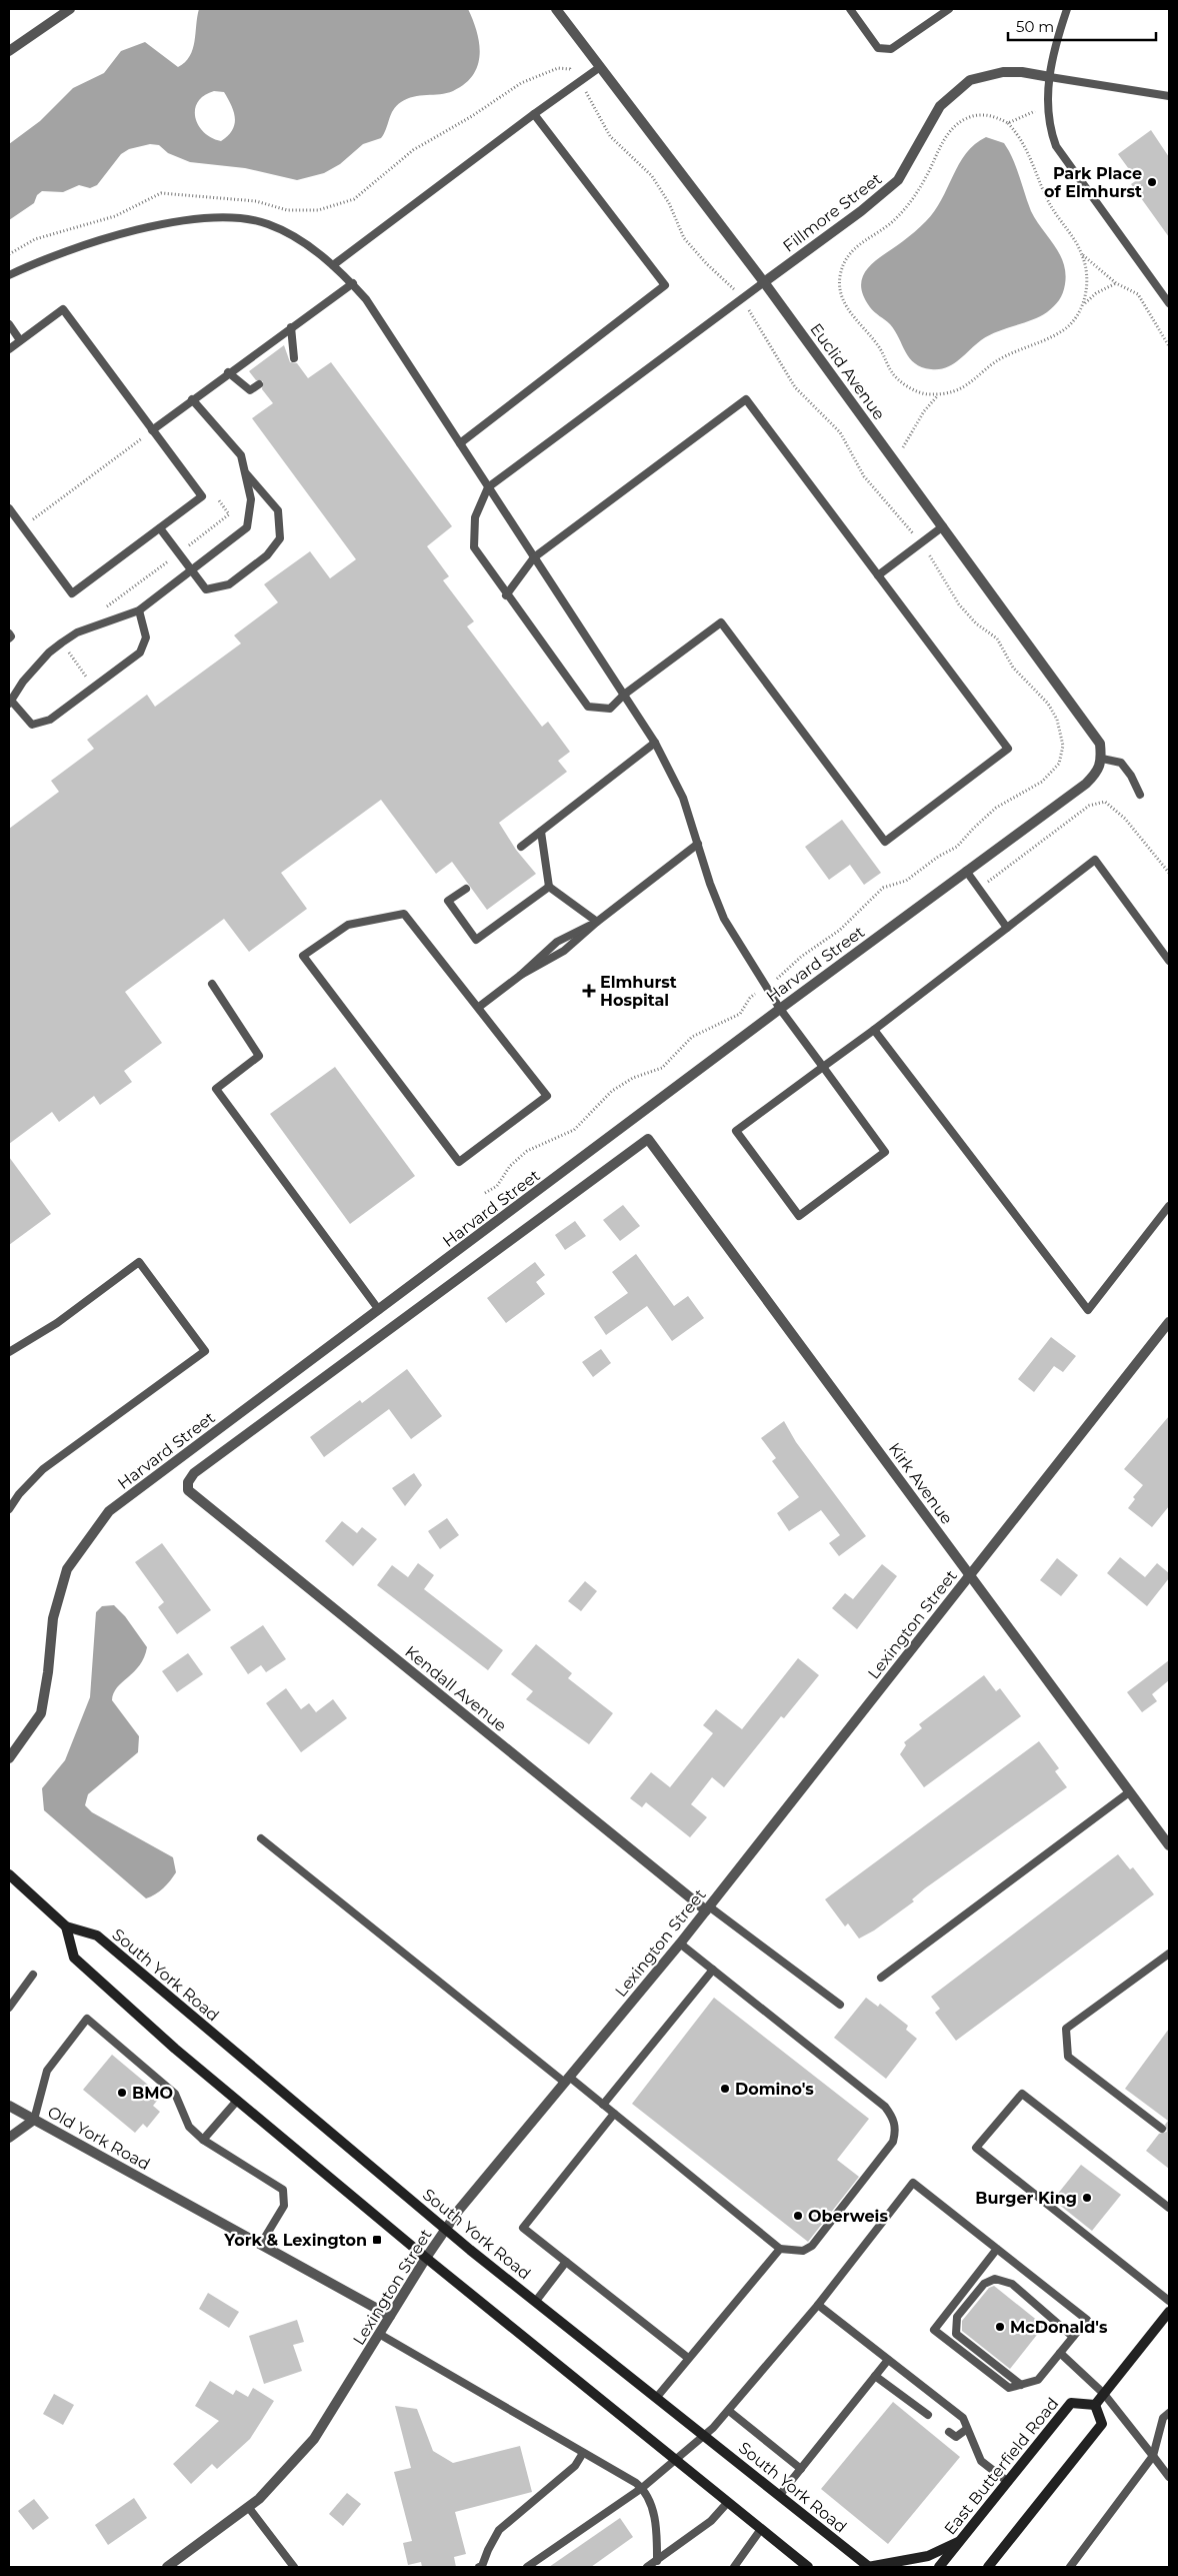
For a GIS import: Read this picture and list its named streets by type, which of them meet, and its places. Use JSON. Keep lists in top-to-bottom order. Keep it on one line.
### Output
{"streets":{"main road":["South York Road","East Butterfield Road"],"street":["Fillmore Street","Euclid Avenue","Harvard Street","Kirk Avenue","Lexington Street","Kendall Avenue","Old York Road"]},"crossings":[["Fillmore Street","Euclid Avenue"],["Euclid Avenue","Harvard Street"],["Kirk Avenue","Lexington Street"],["Kirk Avenue","Kendall Avenue"],["Lexington Street","Kendall Avenue"],["Lexington Street","South York Road"]],"places":{"other":["Park Place of Elmhurst","Domino's","BMO","Burger King","Oberweis","McDonald's"],"health":["Elmhurst Hospital"],"transit":["York & Lexington"]},"scale_bar":"50 m"}
